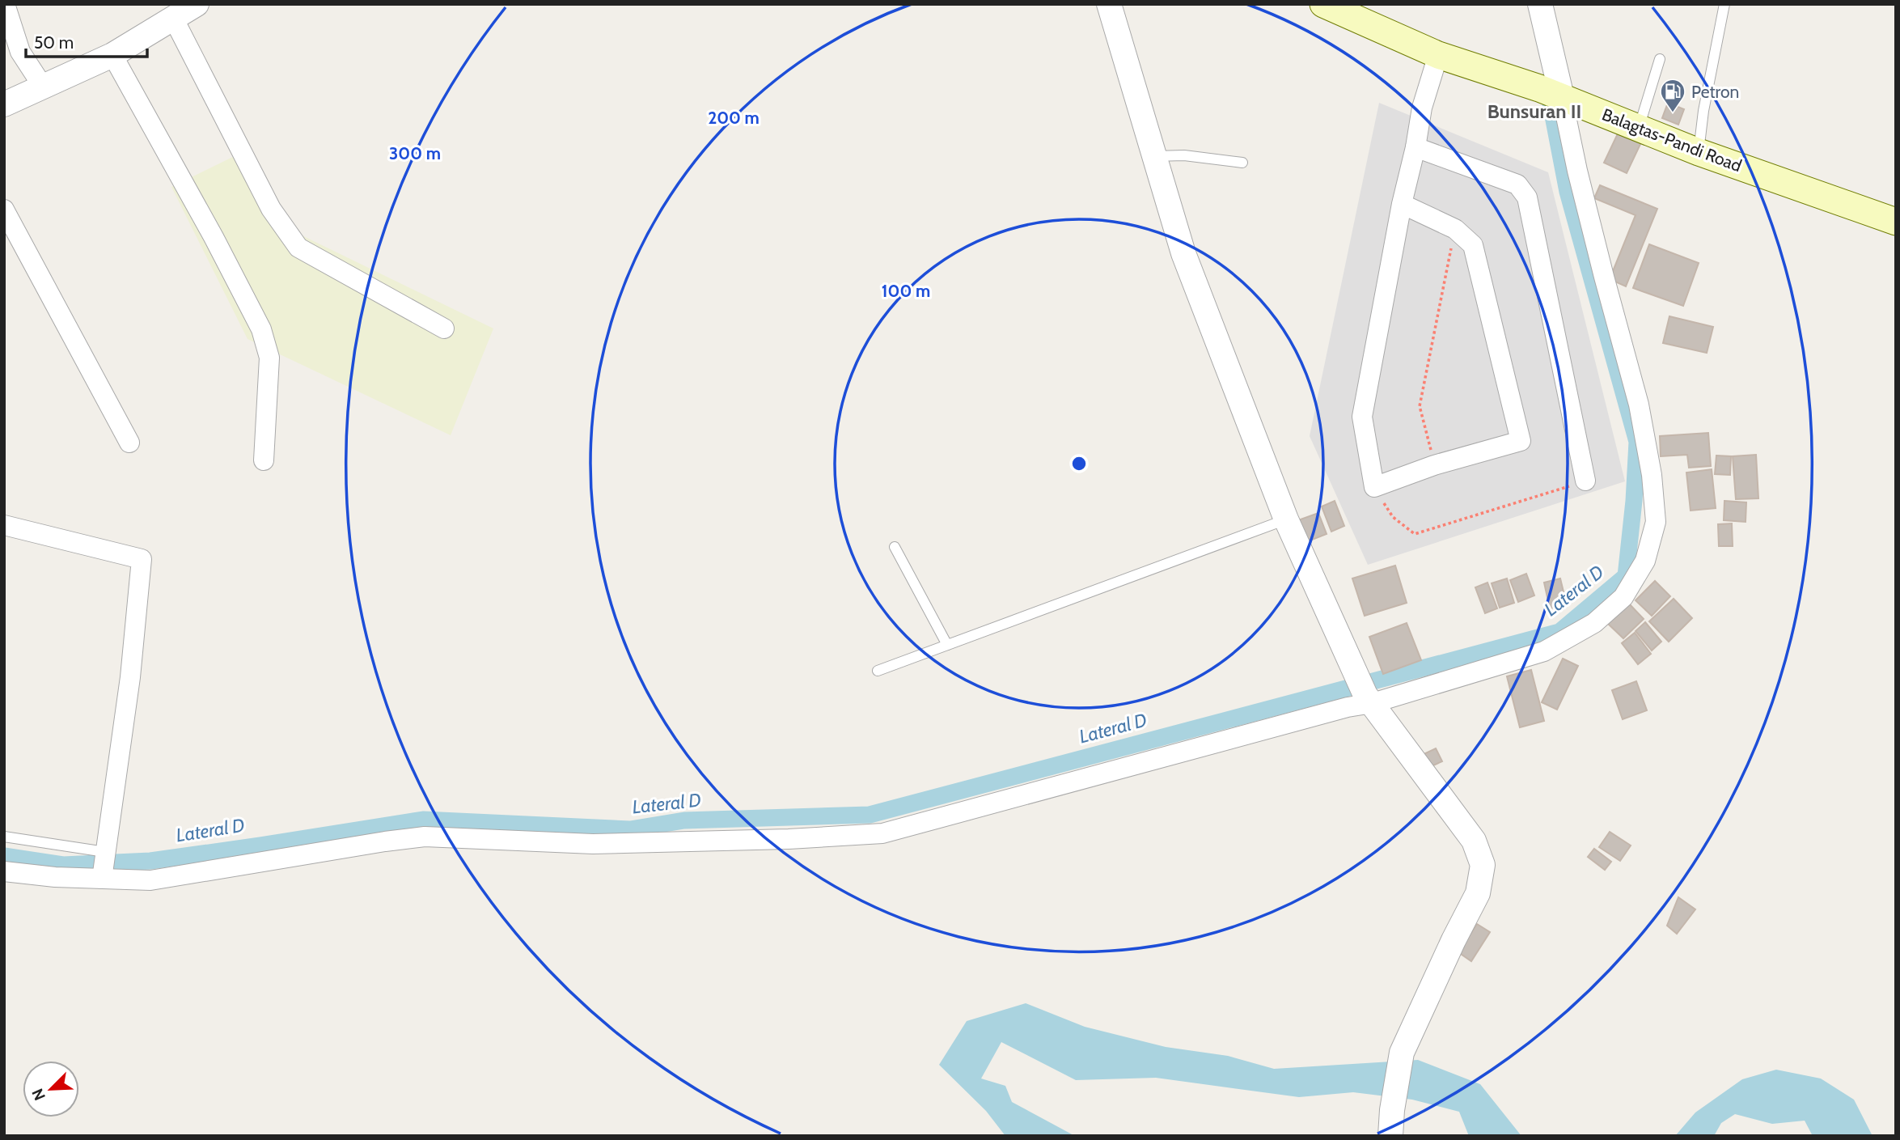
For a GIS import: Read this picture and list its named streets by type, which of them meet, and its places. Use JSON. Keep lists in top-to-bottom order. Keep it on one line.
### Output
{"streets":{"main road":["Balagtas-Pandi Road"]},"districts":["Bunsuran II"],"water":["Lateral D"],"places":{"fuel station":["Petron"]},"scale_bar":"50 m","north":"bottom left","rings":["200 m","300 m","100 m"]}
